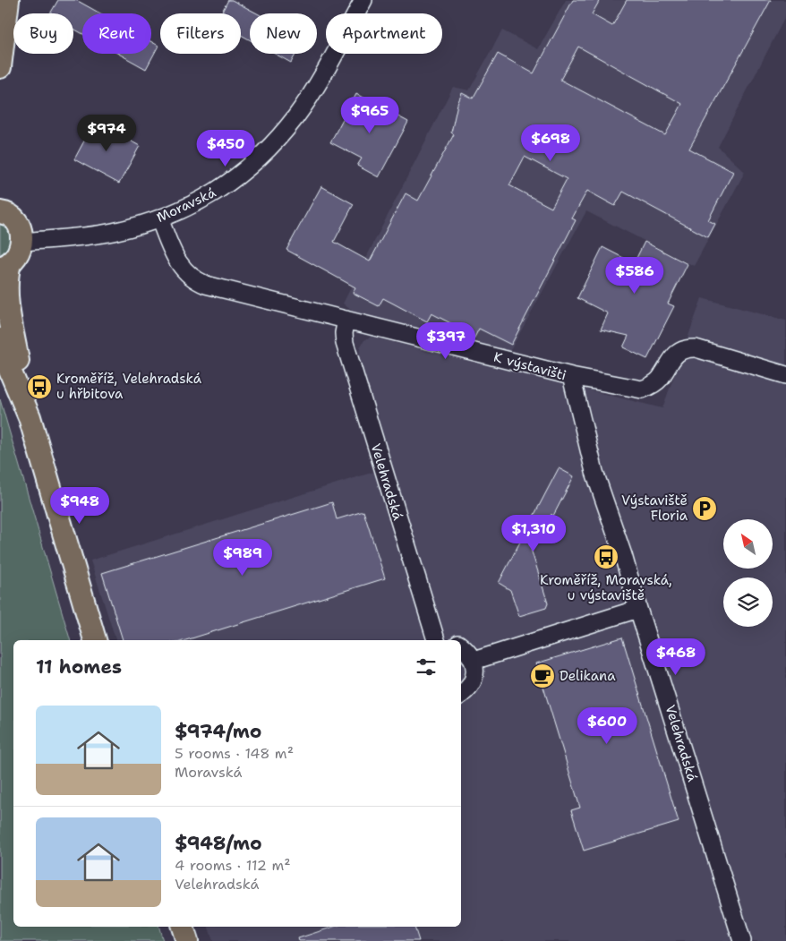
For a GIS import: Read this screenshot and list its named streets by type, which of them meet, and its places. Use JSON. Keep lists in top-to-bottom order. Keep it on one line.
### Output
{"streets":{"street":["Moravská","K výstavišti","Velehradská"]},"crossings":[["Moravská","K výstavišti"],["K výstavišti","Velehradská"]],"places":{"bus stop":["Kroměříž, Velehradská u hřbitova","Kroměříž, Moravská, u výstaviště"],"parking":["Výstaviště Floria"],"cafe":["Delikana"]},"north":"top left","page":{"chip":["Buy","Rent","Filters","New","Apartment"],"price":["$965","$974","$698","$450","$586","$397","$948","$1,310","$989","$468","$600"],"heading":"11 homes","list":[{"name":"$974/mo","note":"5 rooms · 148 m² · Moravská"},{"name":"$948/mo","note":"4 rooms · 112 m² · Velehradská"}]}}
